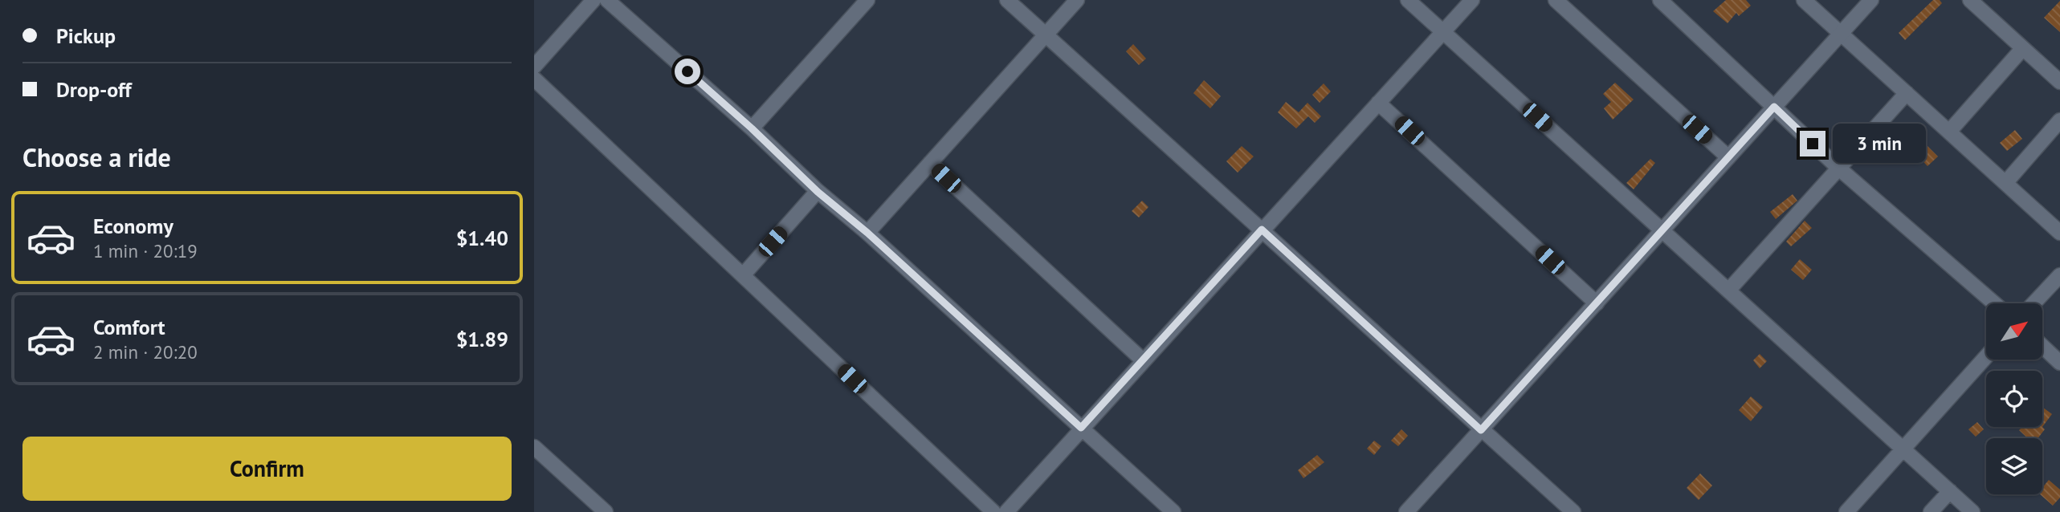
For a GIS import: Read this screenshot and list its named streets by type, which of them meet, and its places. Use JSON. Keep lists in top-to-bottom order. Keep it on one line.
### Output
{"north":"top right","page":{"banner":["Pickup","Drop-off"],"heading":"Choose a ride","bubble":"3 min","list":[{"name":"Economy","note":"1 min · 20:19","value":"$1.40"},{"name":"Comfort","note":"2 min · 20:20","value":"$1.89"}],"buttons":"Confirm"}}
